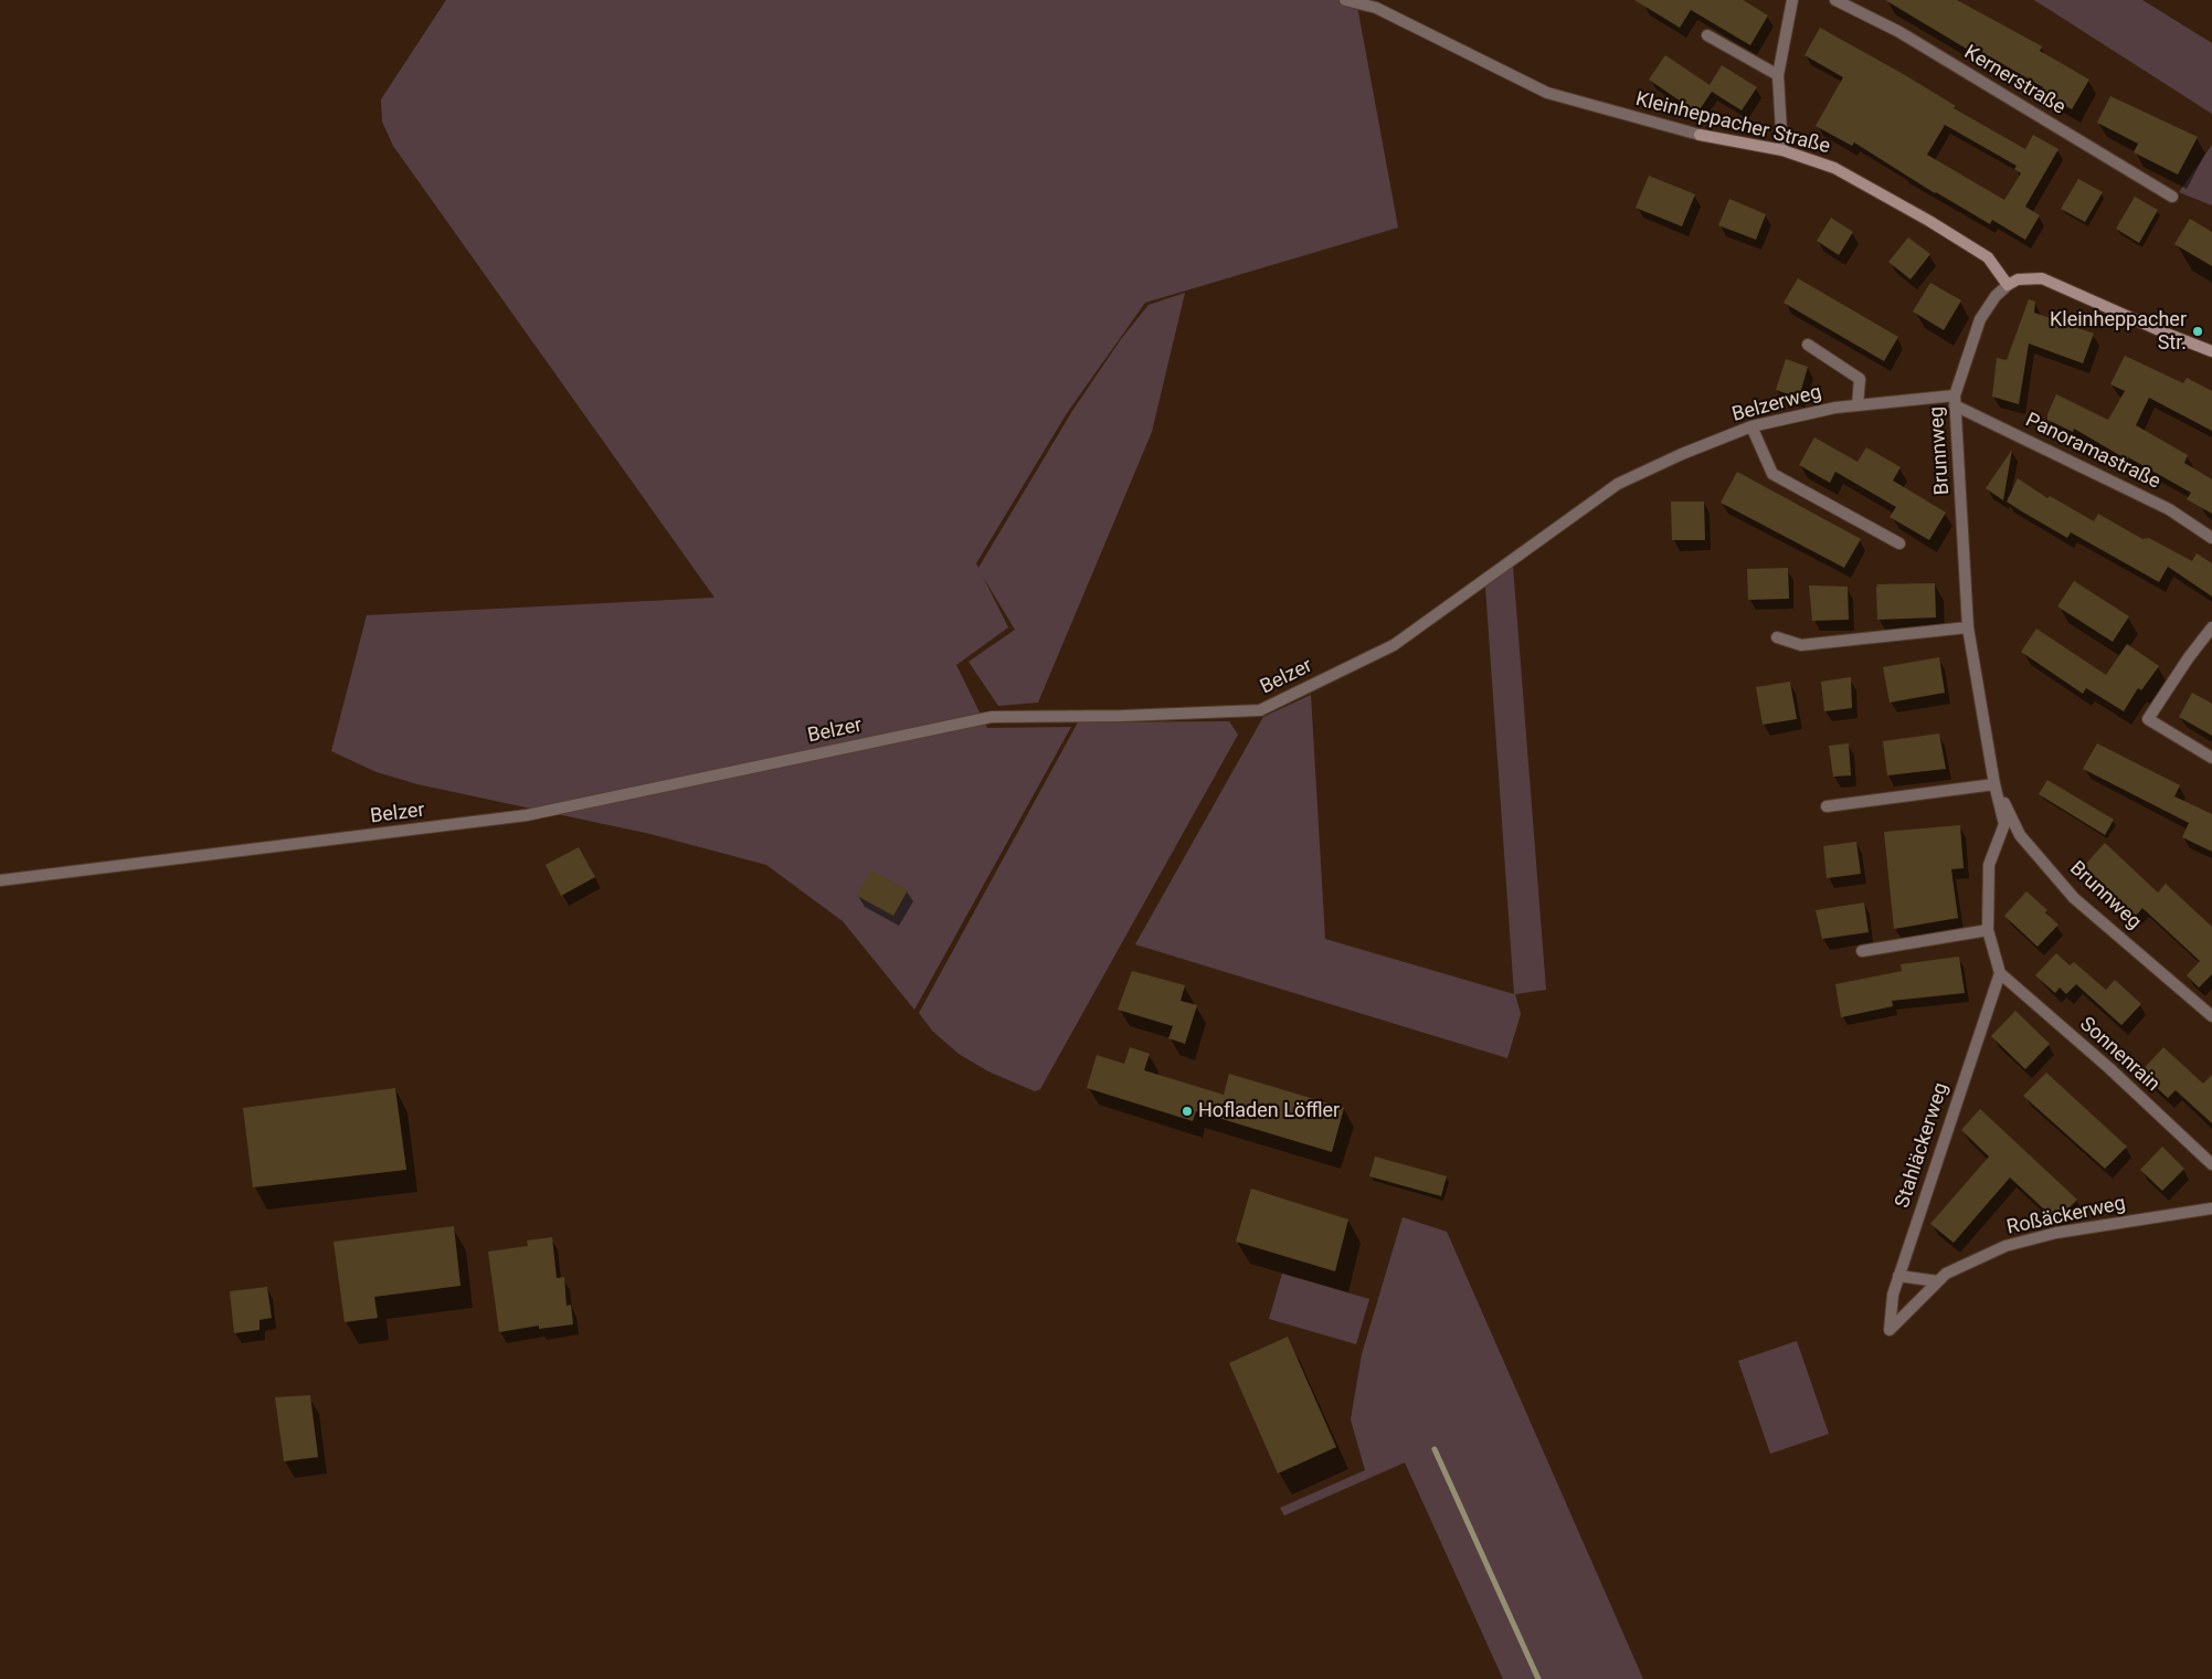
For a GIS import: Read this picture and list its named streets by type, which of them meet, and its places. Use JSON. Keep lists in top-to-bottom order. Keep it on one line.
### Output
{"streets":{"street":["Kernerstraße","Kleinheppacher Straße","Belzerweg","Brunnweg","Panoramastraße","Belzer","Sonnenrain","Stahläckerweg","Roßäckerweg"]},"crossings":[["Kleinheppacher Straße","Brunnweg"],["Belzerweg","Brunnweg"],["Belzerweg","Panoramastraße"],["Belzerweg","Belzer"],["Brunnweg","Panoramastraße"],["Brunnweg","Sonnenrain"],["Brunnweg","Stahläckerweg"],["Sonnenrain","Stahläckerweg"],["Stahläckerweg","Roßäckerweg"]],"places":["Kleinheppacher Str.","Hofladen Löffler"]}
